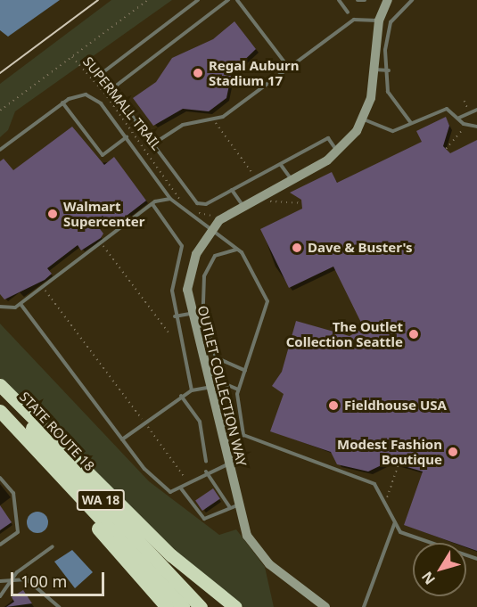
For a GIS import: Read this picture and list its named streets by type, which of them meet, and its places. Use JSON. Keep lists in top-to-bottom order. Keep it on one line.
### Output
{"streets":{"highway":["STATE ROUTE 18","WA 18"],"street":["OUTLET COLLECTION WAY"],"path":["SUPERMALL TRAIL"]},"places":["Regal Auburn Stadium 17","Walmart Supercenter","Dave & Buster's","The Outlet Collection Seattle","Fieldhouse USA","Modest Fashion Boutique"],"scale_bar":"100 m","north":"bottom left"}
